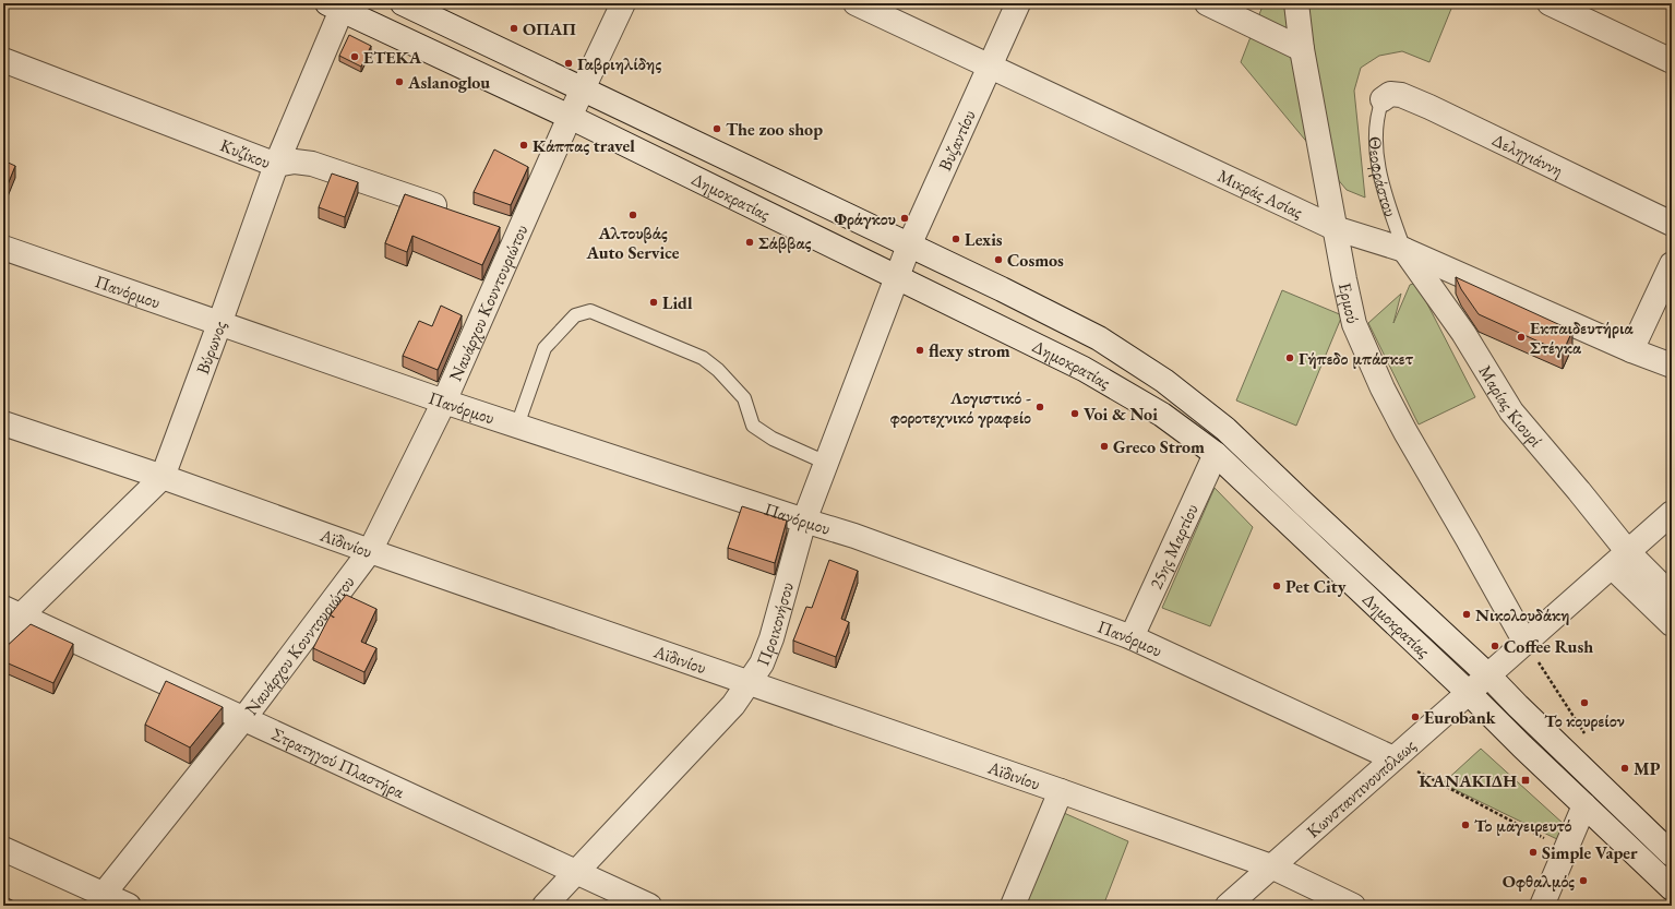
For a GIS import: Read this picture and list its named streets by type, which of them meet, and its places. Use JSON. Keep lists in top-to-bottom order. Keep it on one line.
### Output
{"streets":{"street":["Βυζαντίου","Κυζίκου","Δεληγιάννη","Μικράς Ασίας","Δημοκρατίας","Πανόρμου","Ναυάρχου Κουντουριώτου","Ερμού","Βύρωνος","Μαρίας Κιουρί","Αϊδινίου","25ης Μαρτίου","Προικονήσου","Στρατηγού Πλαστήρα","Κωνσταντινουπόλεως"],"lane":["Θεοφράστου"]},"crossings":[["Βυζαντίου","Μικράς Ασίας"],["Βυζαντίου","Δημοκρατίας"],["Βυζαντίου","Προικονήσου"],["Κυζίκου","Βύρωνος"],["Δεληγιάννη","Θεοφράστου"],["Θεοφράστου","Μικράς Ασίας"],["Θεοφράστου","Μαρίας Κιουρί"],["Μικράς Ασίας","Ερμού"],["Μικράς Ασίας","Μαρίας Κιουρί"],["Δημοκρατίας","Ναυάρχου Κουντουριώτου"],["Δημοκρατίας","Βύρωνος"],["Δημοκρατίας","25ης Μαρτίου"],["Δημοκρατίας","Προικονήσου"],["Δημοκρατίας","Κωνσταντινουπόλεως"],["Πανόρμου","Ναυάρχου Κουντουριώτου"],["Πανόρμου","Βύρωνος"],["Πανόρμου","25ης Μαρτίου"],["Πανόρμου","Προικονήσου"],["Πανόρμου","Κωνσταντινουπόλεως"],["Ναυάρχου Κουντουριώτου","Αϊδινίου"],["Ναυάρχου Κουντουριώτου","Στρατηγού Πλαστήρα"],["Ερμού","Κωνσταντινουπόλεως"],["Βύρωνος","Αϊδινίου"],["Βύρωνος","Στρατηγού Πλαστήρα"],["Μαρίας Κιουρί","Κωνσταντινουπόλεως"],["Αϊδινίου","Προικονήσου"],["Αϊδινίου","Κωνσταντινουπόλεως"],["Προικονήσου","Στρατηγού Πλαστήρα"]],"places":{"other":["ΟΠΑΠ","ΕΤΕΚΑ","Γαβριηλίδης","Aslanoglou","The zoo shop","Κάππας travel","Αλτουβάς Auto Service","Φράγκου","Lexis","Σάββας","Cosmos","Lidl","Εκπαιδευτήρια Στέγκα","flexy strom","Γήπεδο μπάσκετ","Λογιστικό - φοροτεχνικό γραφείο","Voi & Noi","Greco Strom","Pet City","Νικολουδάκη","Coffee Rush","Το κουρείον","Eurobank","MP","Το μαγειρευτό","Simple Vaper","Οφθαλμός"],"transit":["ΚΑΝΑΚΙΔΗ"]}}
